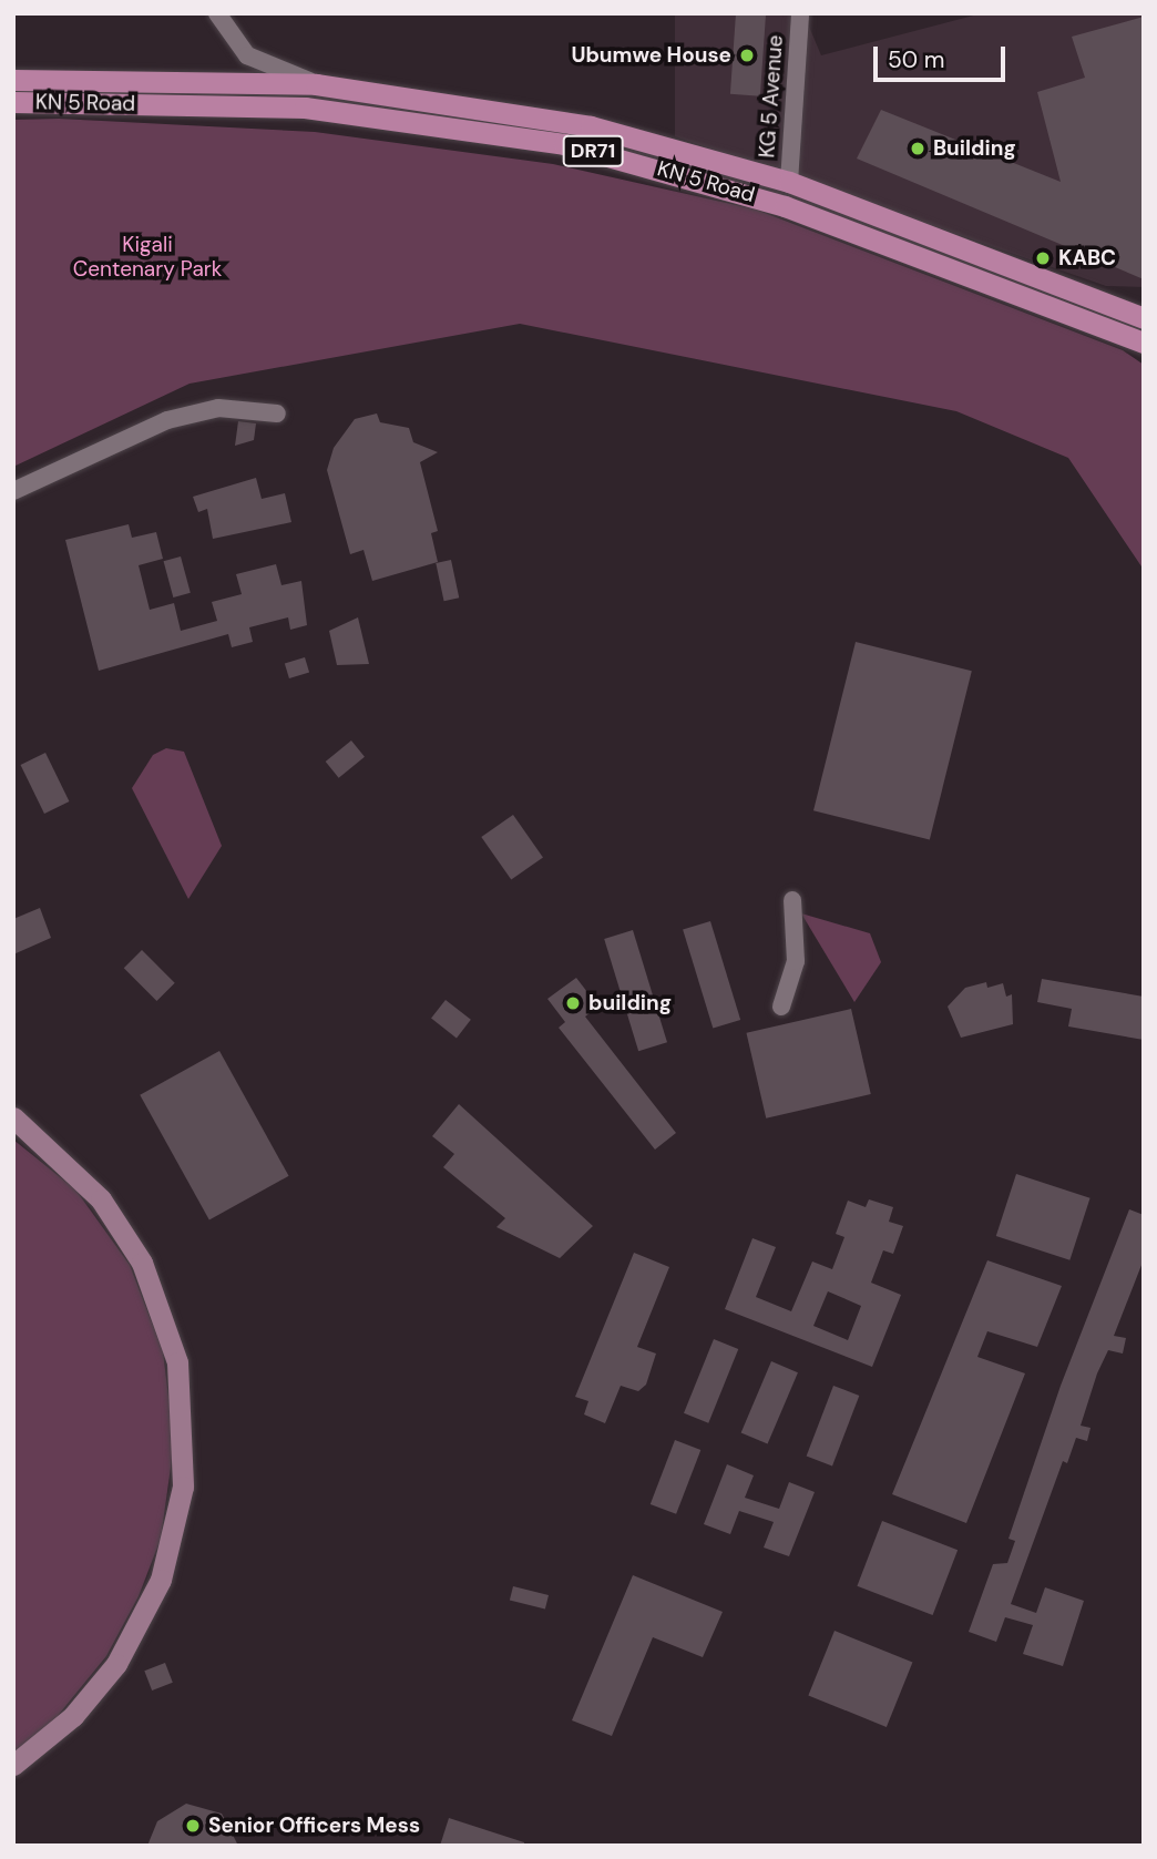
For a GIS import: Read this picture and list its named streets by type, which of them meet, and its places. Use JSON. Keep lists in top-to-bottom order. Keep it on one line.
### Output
{"streets":{"main road":["KN 5 Road","DR71"],"street":["KG 5 Avenue"]},"crossings":[["KG 5 Avenue","KN 5 Road"]],"parks":["Kigali Centenary Park"],"places":["Ubumwe House","Building","KABC","building","Senior Officers Mess"],"scale_bar":"50 m"}
